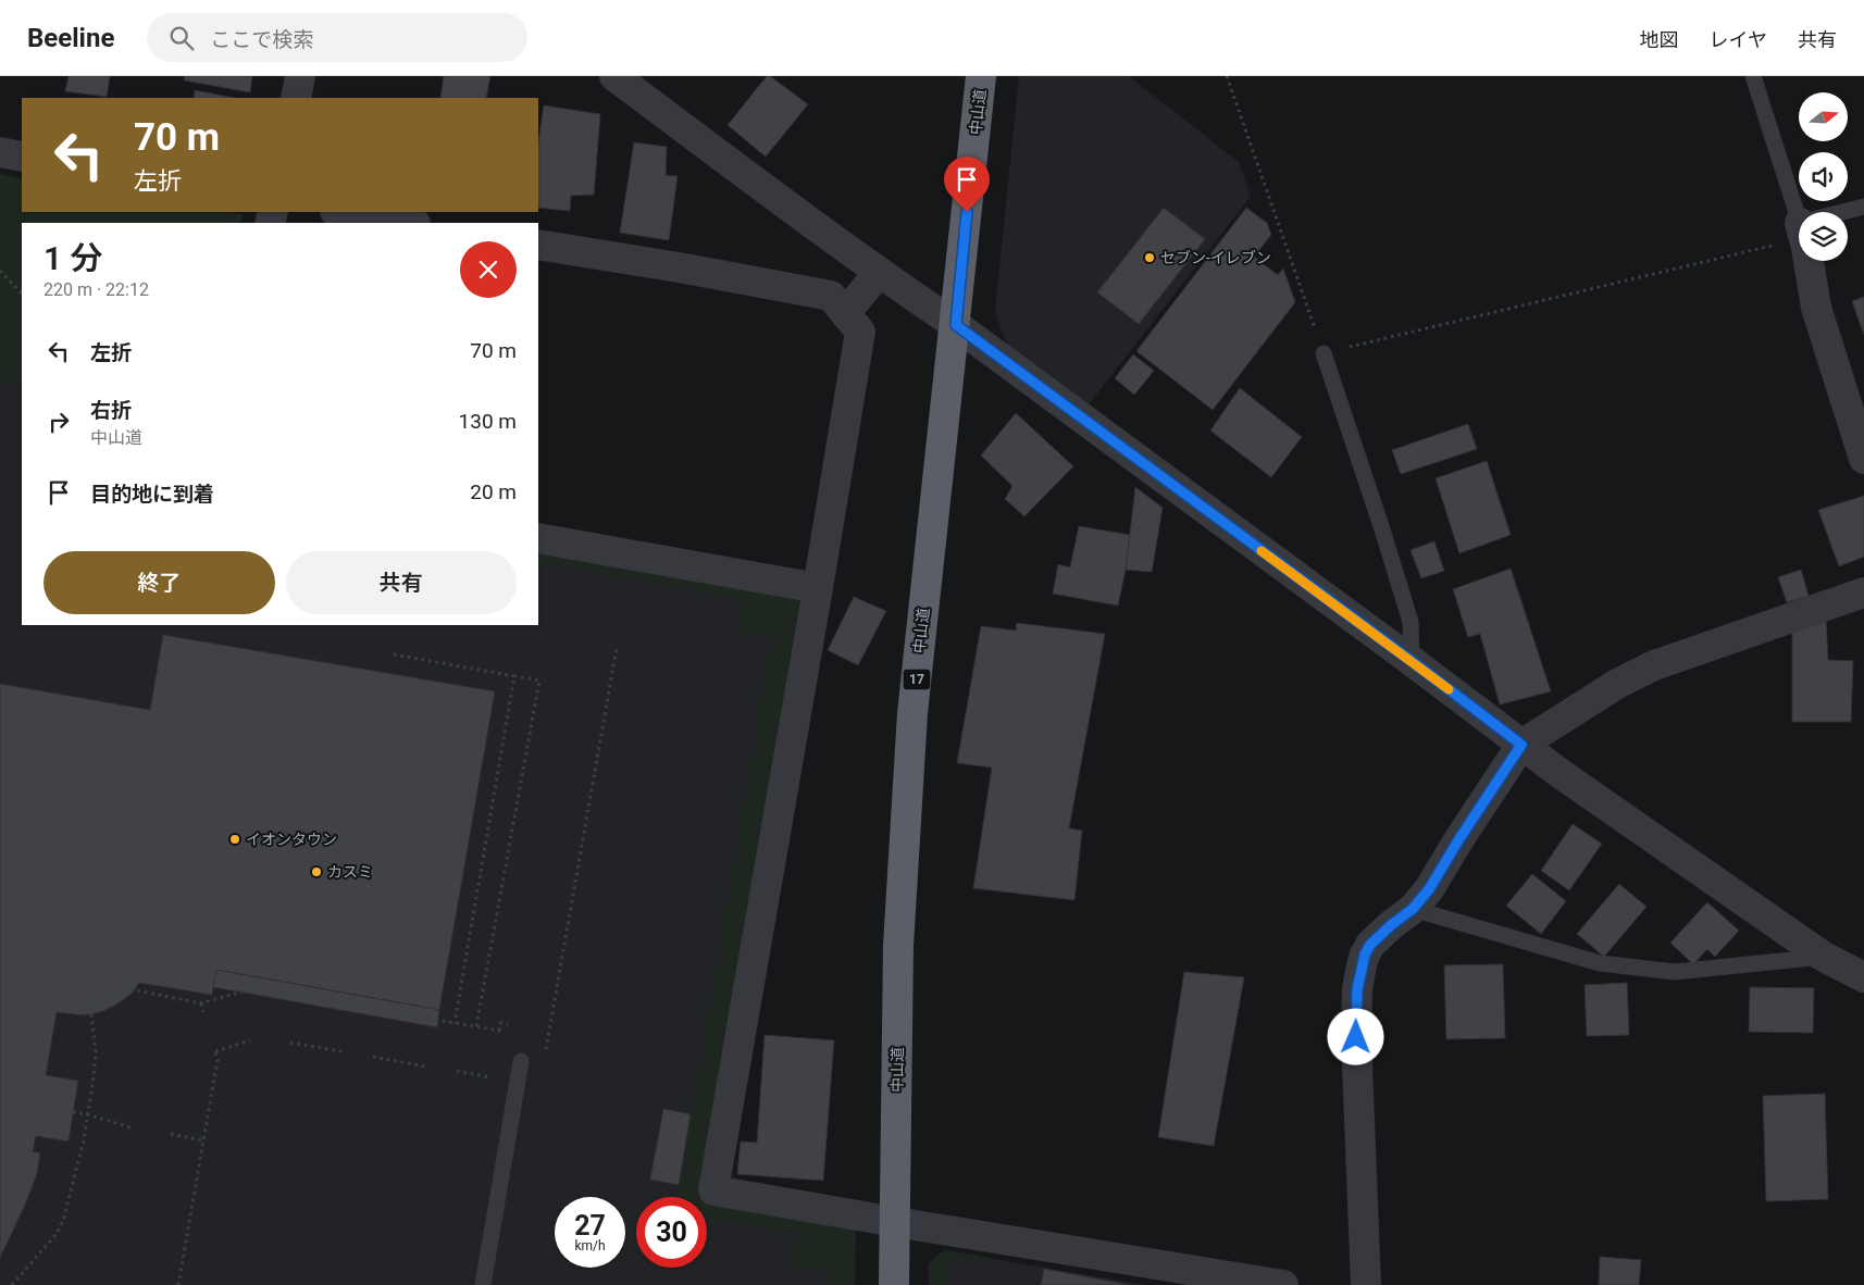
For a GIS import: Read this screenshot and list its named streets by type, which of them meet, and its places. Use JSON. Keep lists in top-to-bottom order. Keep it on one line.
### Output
{"streets":{"highway":["中山道","17"]},"places":["セブン-イレブン","イオンタウン","カスミ"],"north":"right","page":{"header":"Beeline","search":"ここで検索","nav":["地図","レイヤ","共有"],"turn":["70 m","左折"],"heading":["1 分","220 m · 22:12"],"list":[{"name":"左折","value":"70 m"},{"name":"右折","note":"中山道","value":"130 m"},{"name":"目的地に到着","value":"20 m"}],"buttons":["終了","共有"],"speed":"27 km/h","limit":"30"}}
